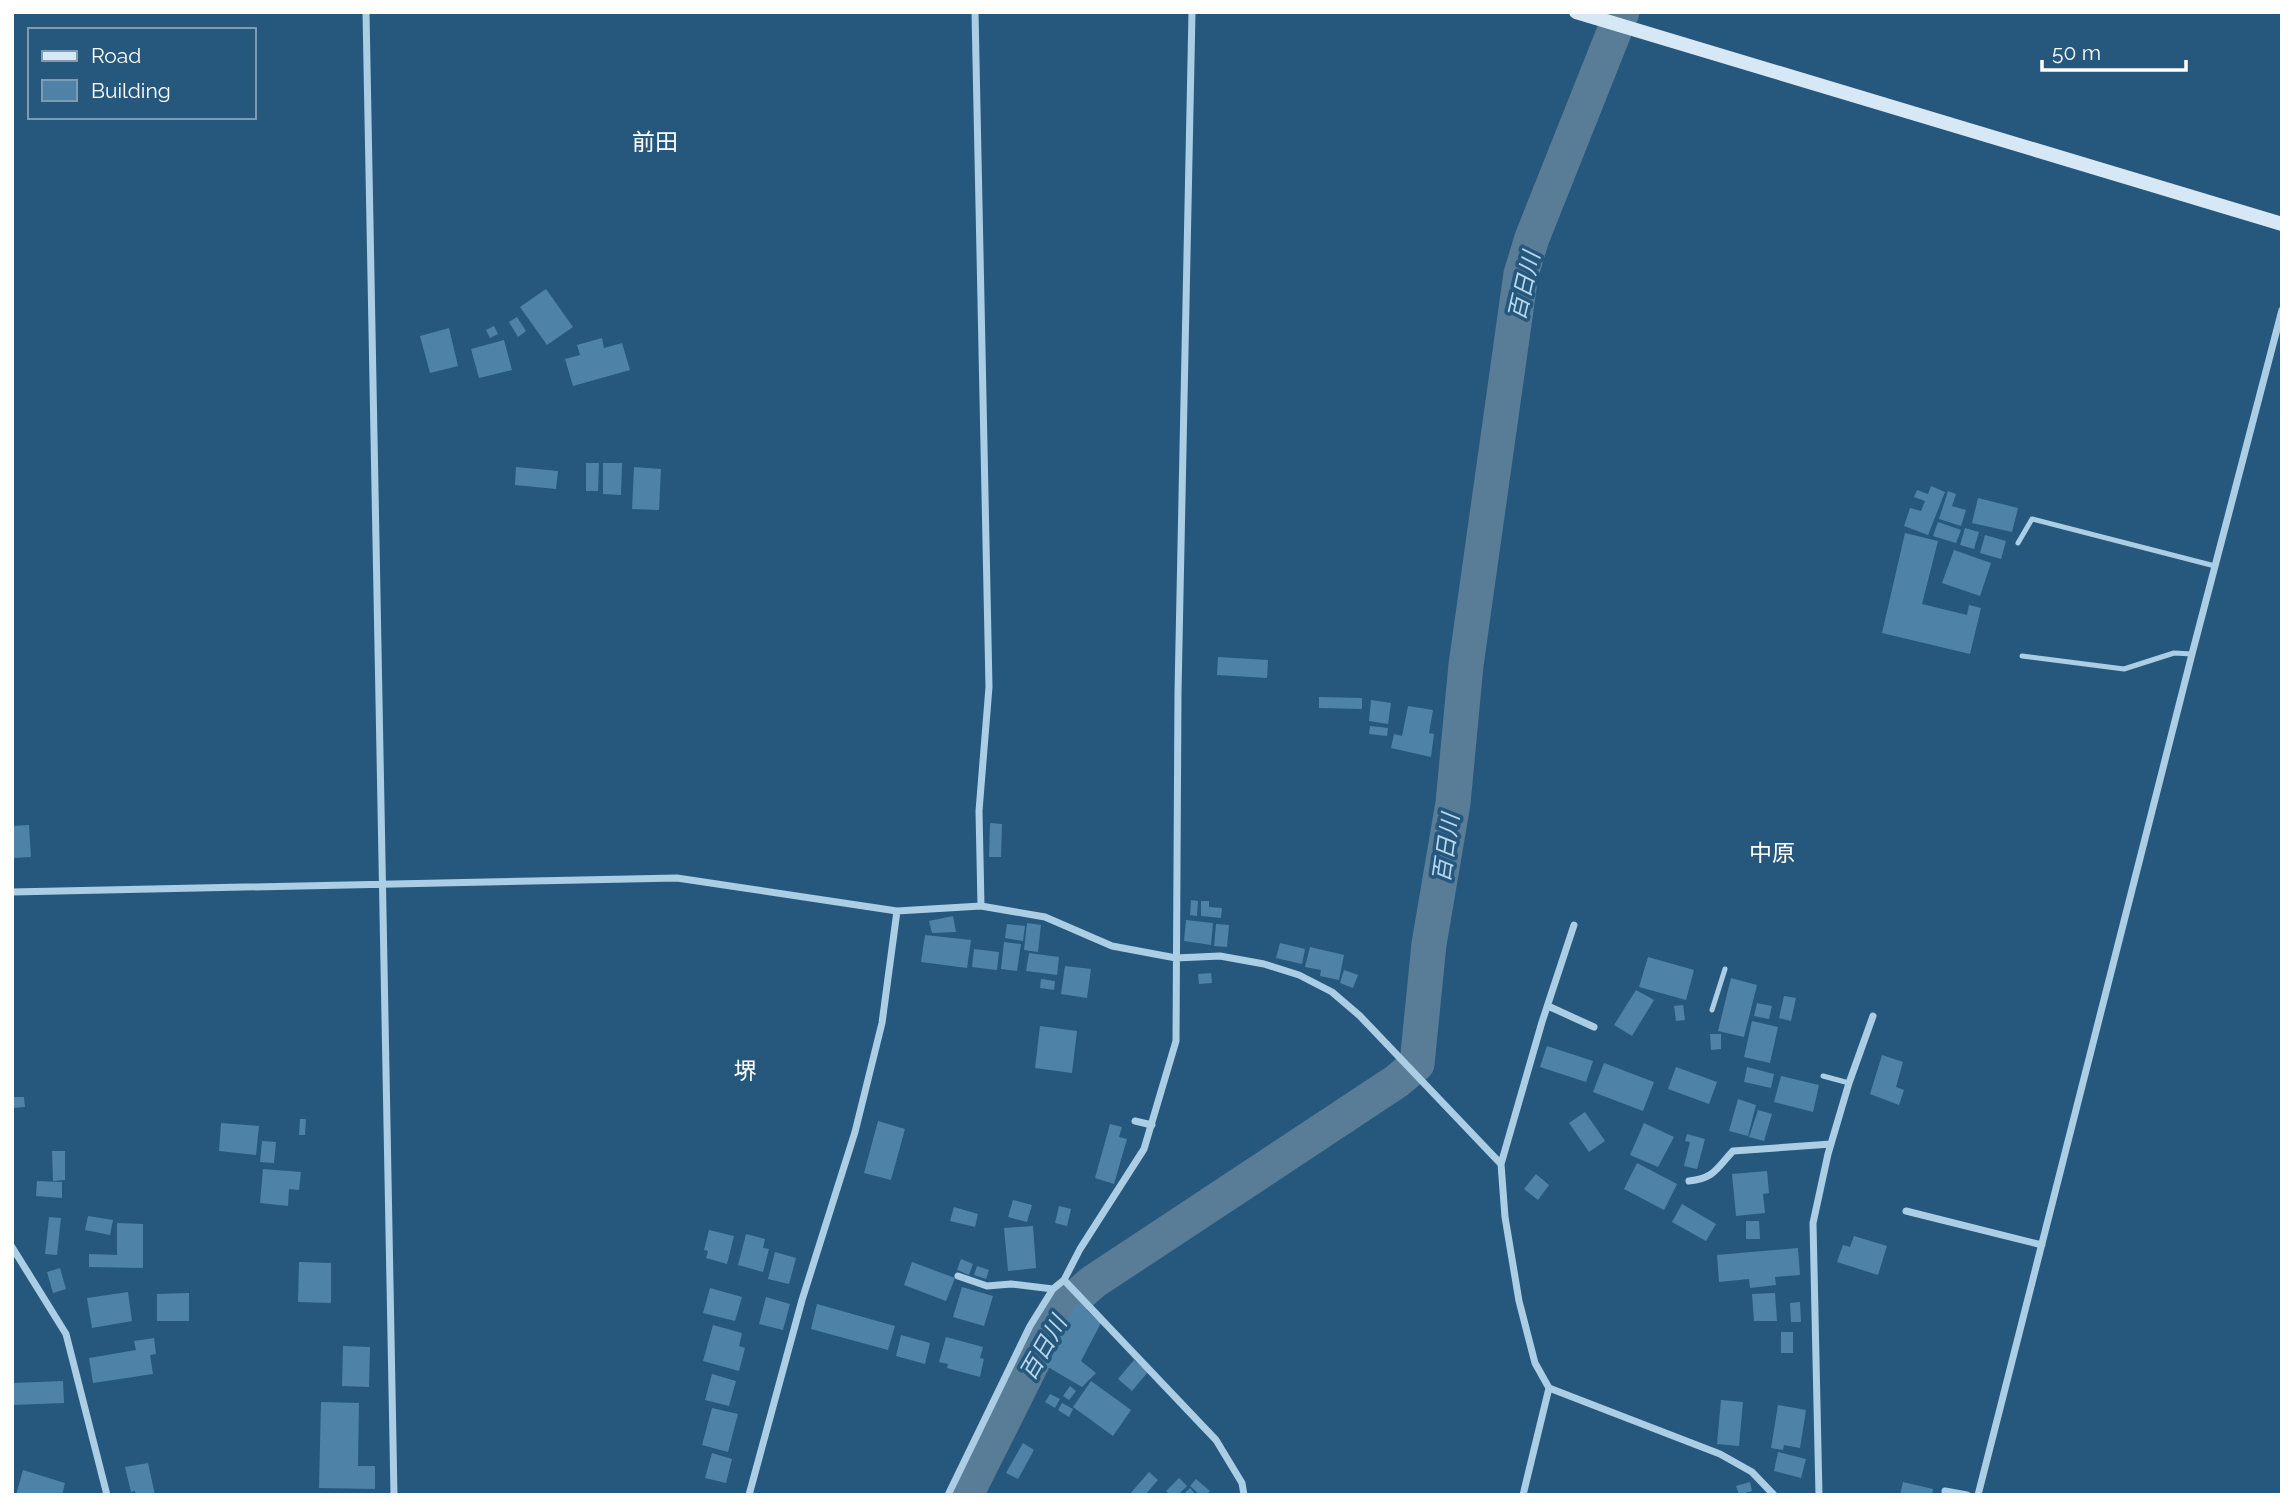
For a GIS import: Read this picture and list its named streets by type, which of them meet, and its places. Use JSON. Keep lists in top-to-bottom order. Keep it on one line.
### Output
{"districts":["前田","中原","堺"],"water":["百日川"],"legend":["Road","Building"],"scale_bar":"50 m"}
